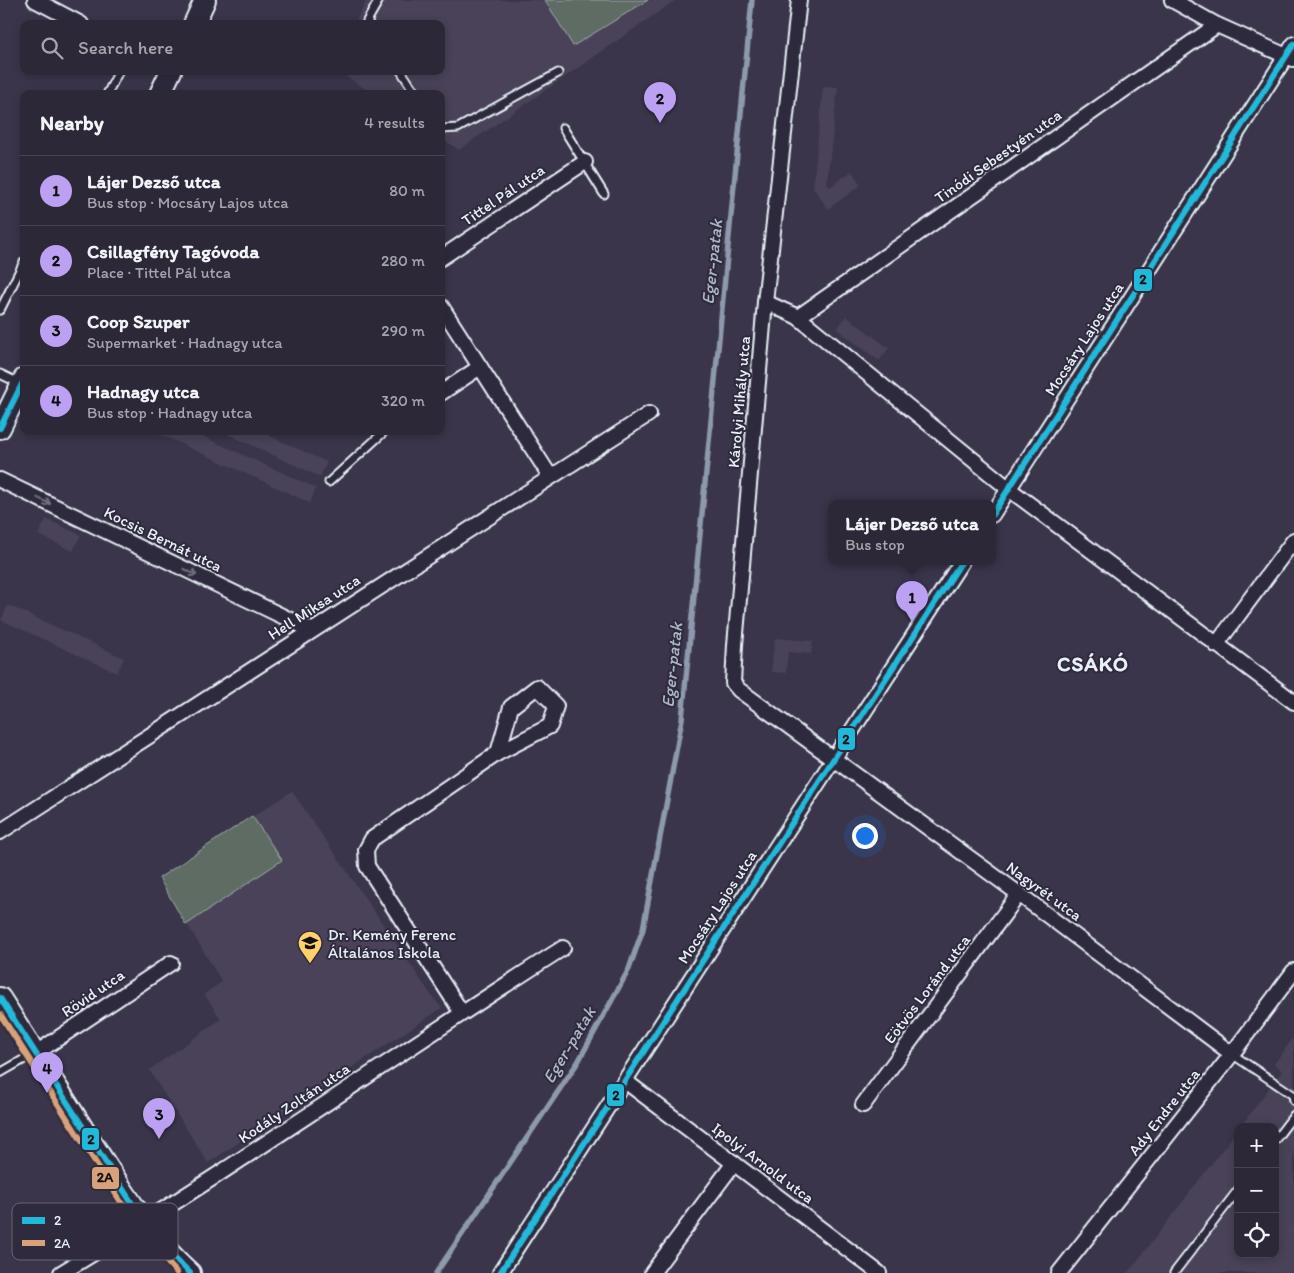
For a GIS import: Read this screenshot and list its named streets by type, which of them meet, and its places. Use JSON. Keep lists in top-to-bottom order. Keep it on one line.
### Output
{"streets":{"street":["Tinódi Sebestyén utca","Tittel Pál utca","Mocsáry Lajos utca","Károlyi Mihály utca","Kocsis Bernát utca","Hell Miksa utca","Nagyrét utca","Eötvös Loránd utca","Rövid utca","Kodály Zoltán utca","Ady Endre utca","Ipolyi Arnold utca"]},"crossings":[["Mocsáry Lajos utca","Károlyi Mihály utca"],["Mocsáry Lajos utca","Nagyrét utca"],["Mocsáry Lajos utca","Ipolyi Arnold utca"],["Károlyi Mihály utca","Nagyrét utca"],["Kocsis Bernát utca","Hell Miksa utca"],["Nagyrét utca","Eötvös Loránd utca"],["Nagyrét utca","Ady Endre utca"]],"one_way":["Kocsis Bernát utca"],"districts":["CSÁKÓ"],"water":["Eger-patak"],"places":{"school or university":["Dr. Kemény Ferenc Általános Iskola"]},"lines":["transit line 2","transit line 2A"],"legend":["2","2A"],"page":{"search":"Search here","pins":["2","1","4","3"],"heading":["Nearby","4 results"],"list":[{"mark":"1","name":"Lájer Dezső utca","note":"Bus stop · Mocsáry Lajos utca","value":"80 m"},{"mark":"2","name":"Csillagfény Tagóvoda","note":"Place · Tittel Pál utca","value":"280 m"},{"mark":"3","name":"Coop Szuper","note":"Supermarket · Hadnagy utca","value":"290 m"},{"mark":"4","name":"Hadnagy utca","note":"Bus stop · Hadnagy utca","value":"320 m"}],"popup":["Lájer Dezső utca","Bus stop"],"map_buttons":["+","−"]}}
